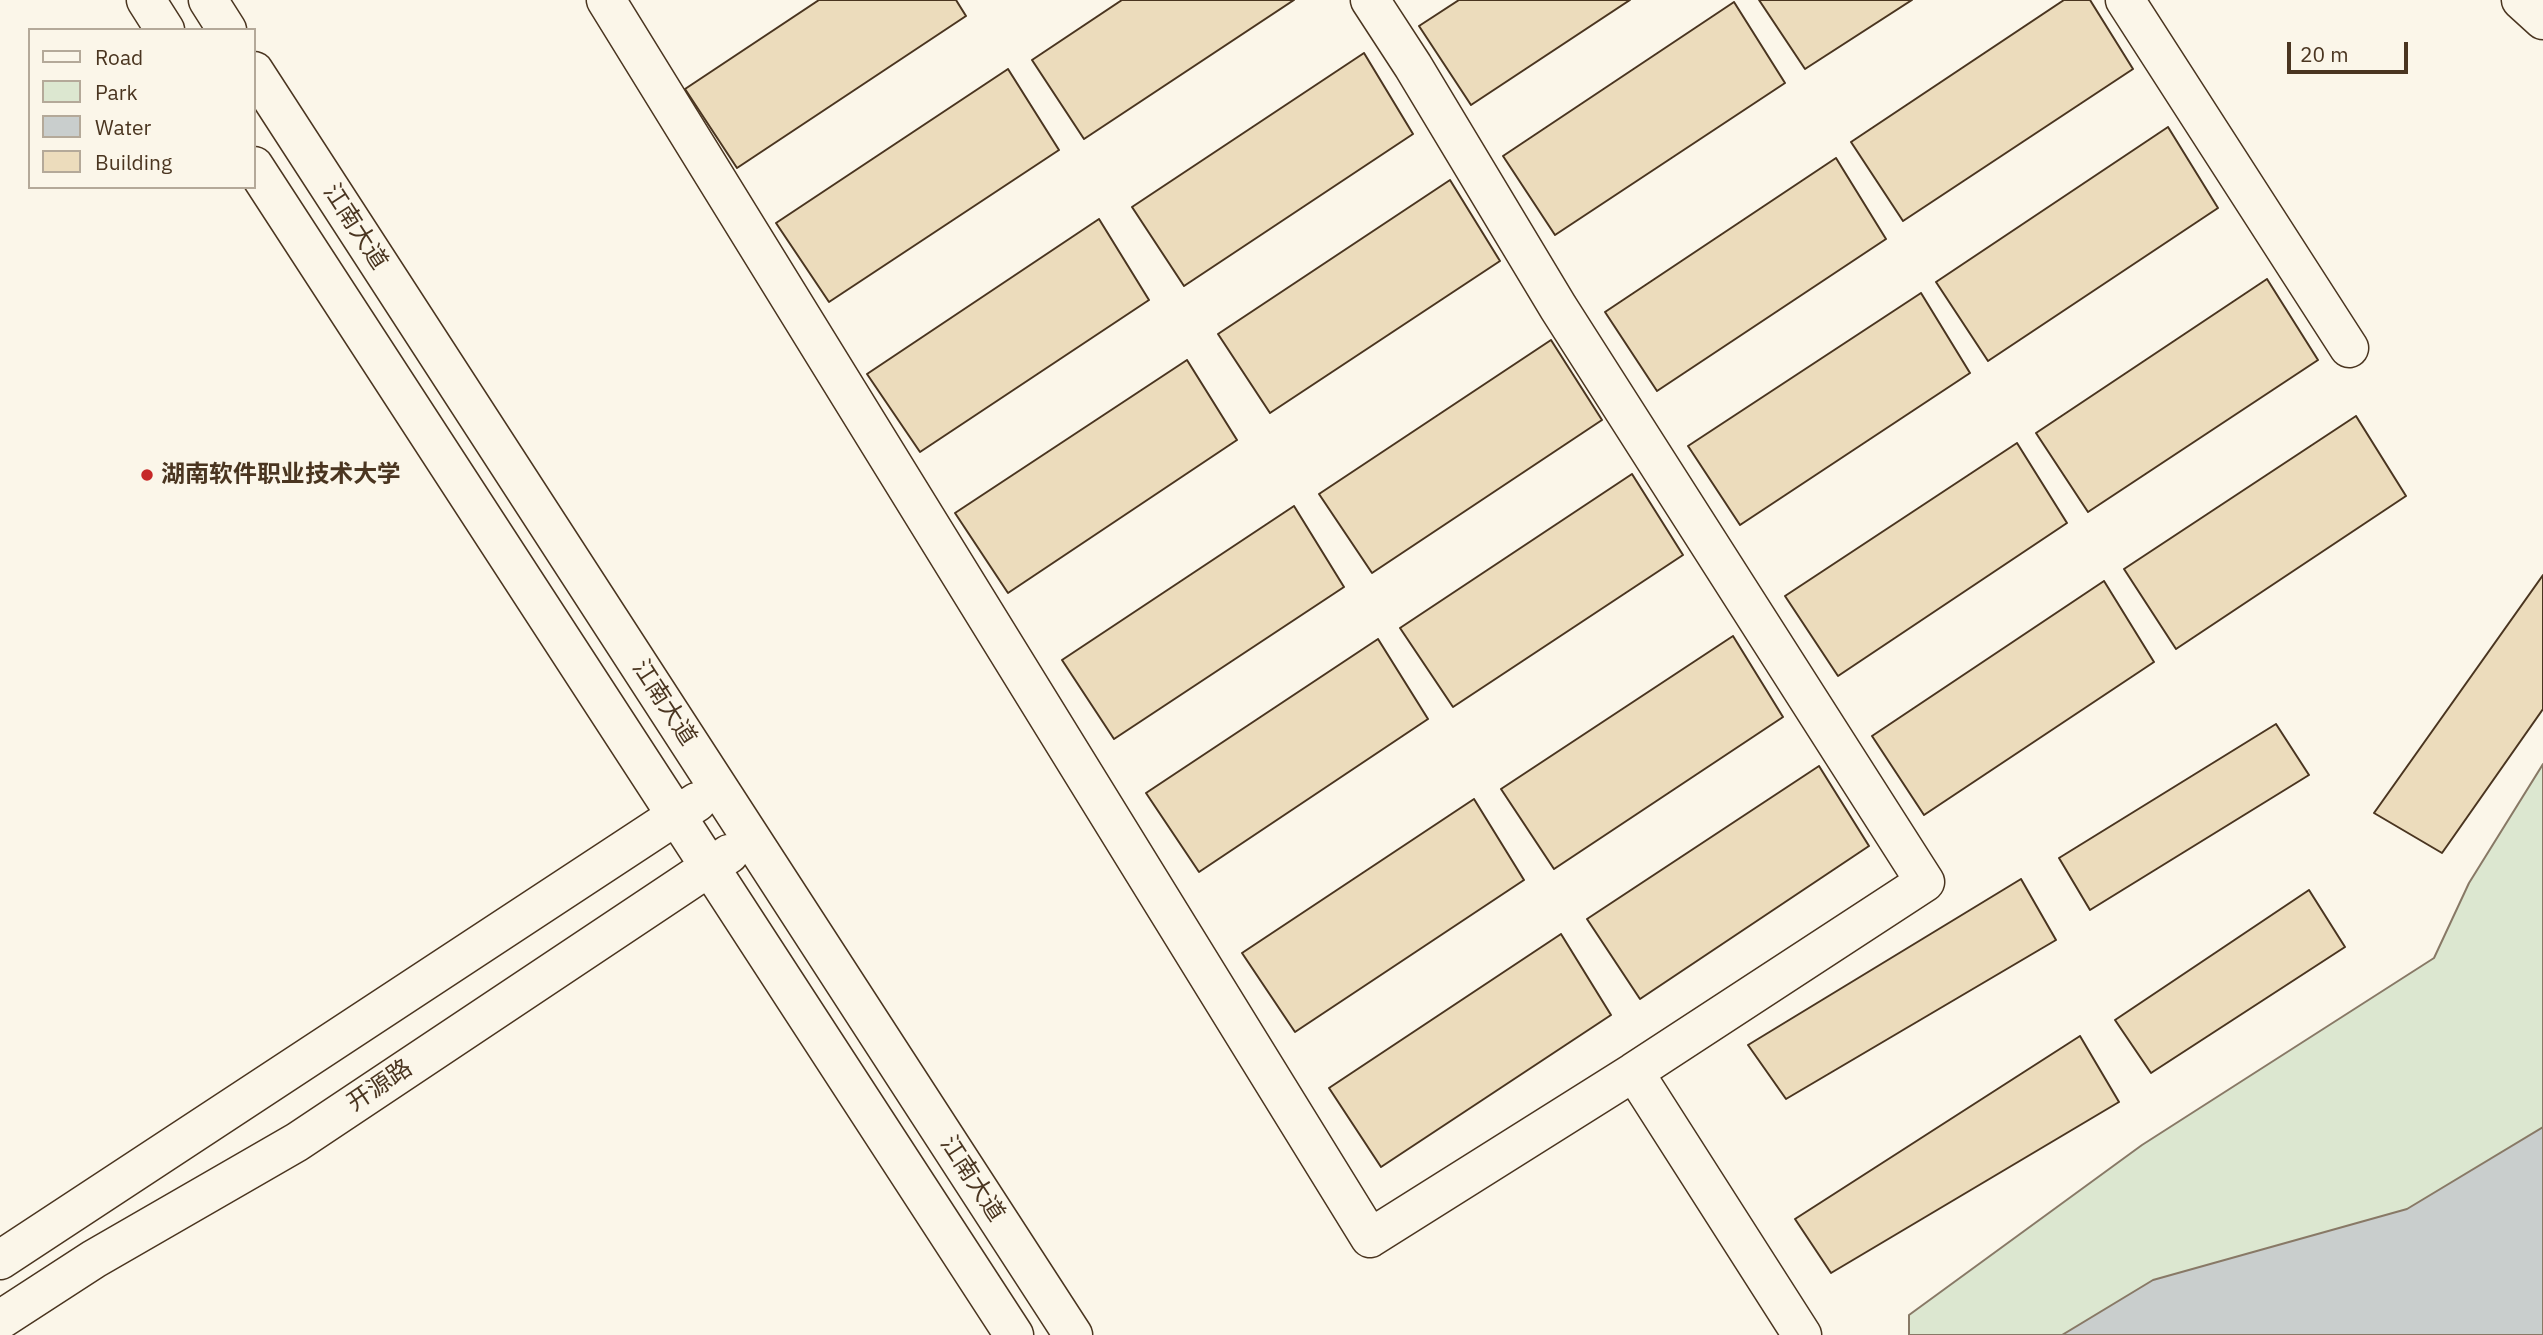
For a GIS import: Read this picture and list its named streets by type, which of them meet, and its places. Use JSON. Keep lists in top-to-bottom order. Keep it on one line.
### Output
{"streets":{"main road":["江南大道","开源路"]},"crossings":[["江南大道","开源路"]],"places":["湖南软件职业技术大学"],"legend":["Road","Park","Water","Building"],"scale_bar":"20 m"}
